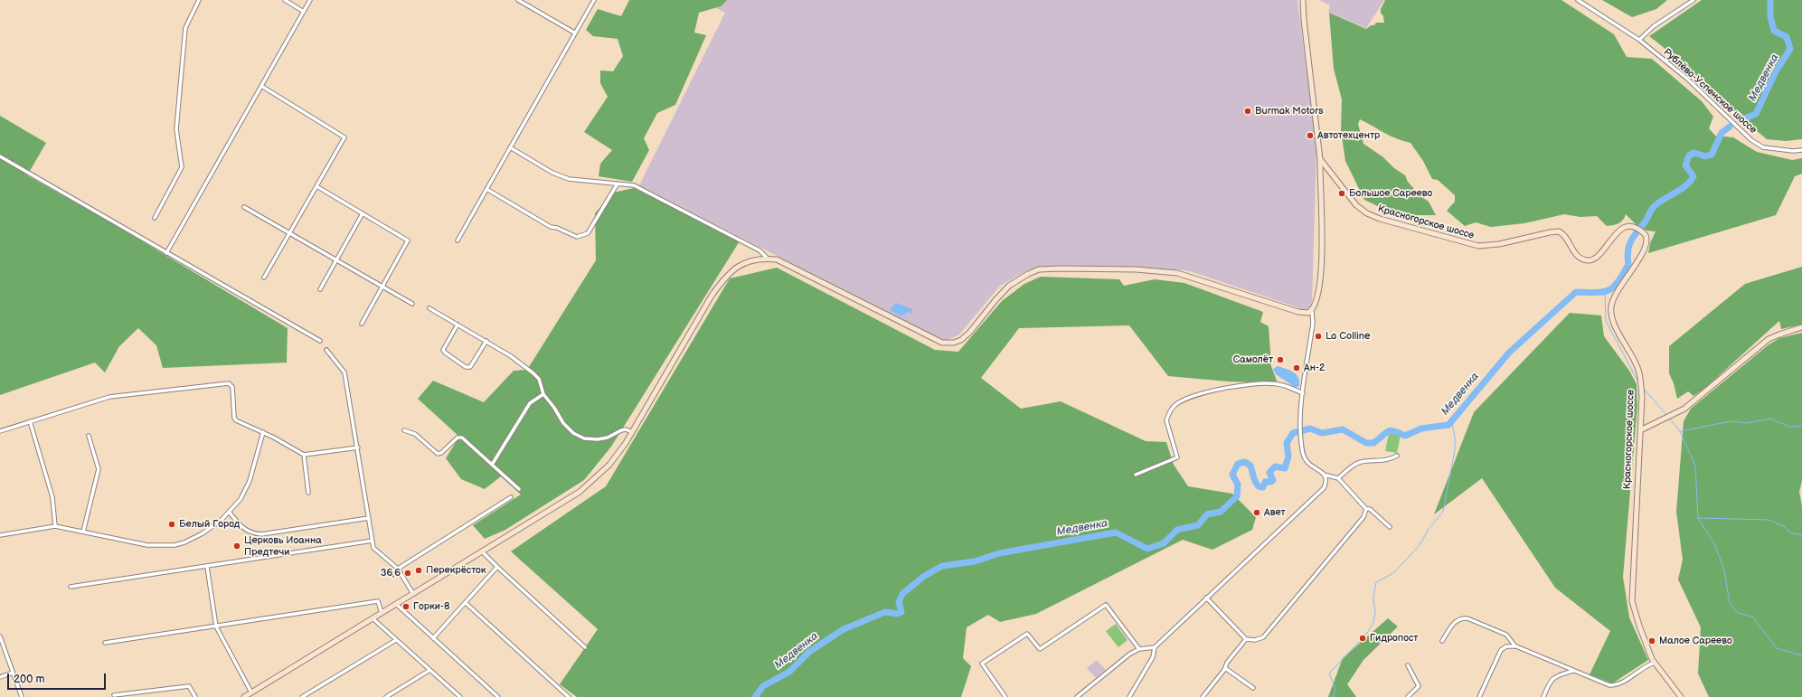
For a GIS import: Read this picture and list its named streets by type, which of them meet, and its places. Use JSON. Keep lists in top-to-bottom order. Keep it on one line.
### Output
{"streets":{"street":["Рублёво-Успенское шоссе","Красногорское шоссе"]},"water":["Медвенка"],"places":["Burmak Motors","Автотехцентр","Большое Сареево","La Colline","Самолёт","Ан-2","Авет","Белый Город","Церковь Иоанна Предтечи","Перекрёсток","36,6","Горки-8","Гидропост","Малое Сареево"],"scale_bar":"200 m"}
